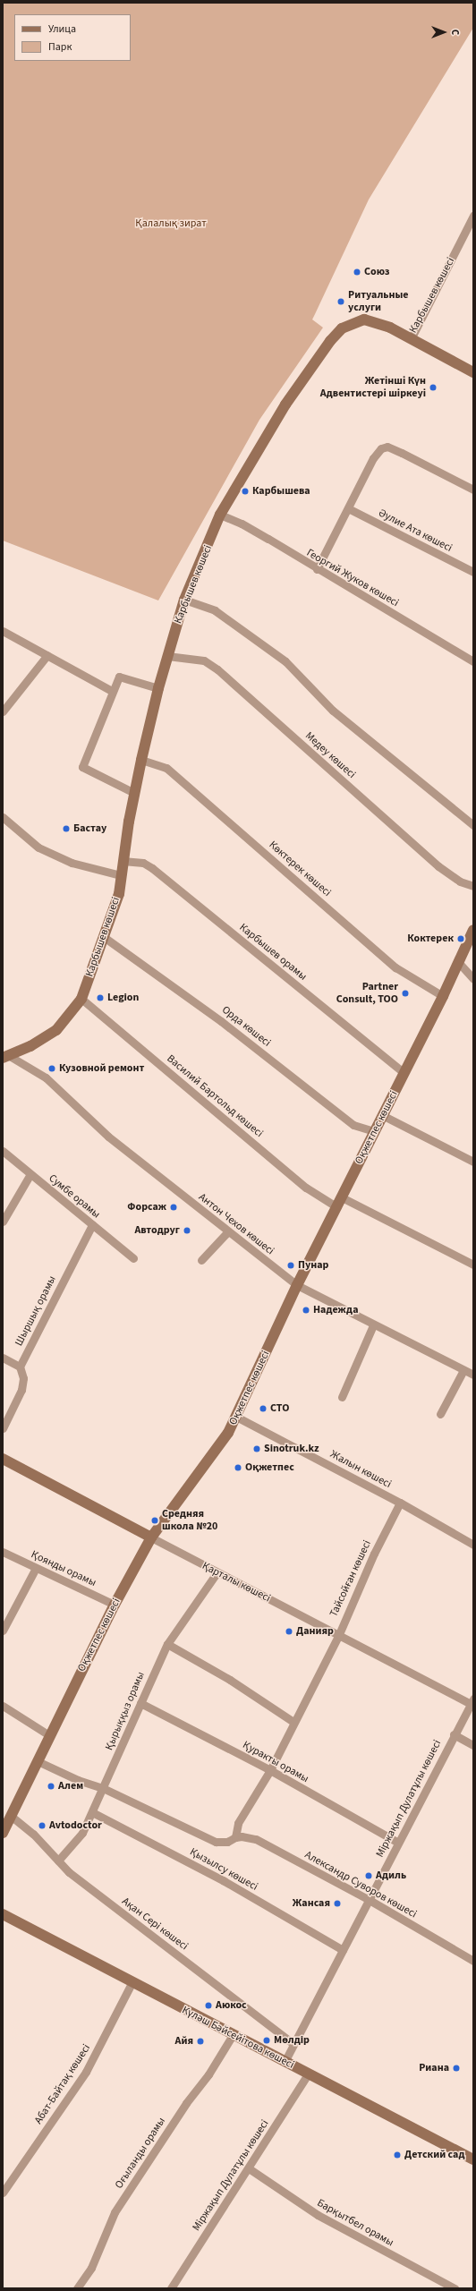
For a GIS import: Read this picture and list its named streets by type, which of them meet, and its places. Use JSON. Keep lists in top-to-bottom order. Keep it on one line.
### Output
{"streets":{"street":["Карбышев көшесі","Әулие Ата көшесі","Георгий Жуков көшесі","Медеу көшесі","Көктерек көшесі","Карбышев орамы","Орда көшесі","Василий Бартольд көшесі","Оқжетпес көшесі","Сумбе орамы","Антон Чехов көшесі","Шыршық орамы","Жалын көшесі","Қоянды орамы","Тайсойған көшесі","Қарталы көшесі","Қырыққыз орамы","Қуракты орамы","Міржақып Дулатұлы көшесі","Қызылсу көшесі","Александр Суворов көшесі","Ақан Сері көшесі","Күләш Бәйсейітова көшесі","Абат-Байтақ көшесі","Оғыланды орамы","Барқытбел орамы"]},"crossings":[["Карбышев көшесі","Георгий Жуков көшесі"],["Карбышев көшесі","Медеу көшесі"],["Карбышев көшесі","Көктерек көшесі"],["Карбышев көшесі","Карбышев орамы"],["Карбышев көшесі","Орда көшесі"],["Карбышев көшесі","Василий Бартольд көшесі"],["Карбышев көшесі","Антон Чехов көшесі"],["Көктерек көшесі","Оқжетпес көшесі"],["Карбышев орамы","Оқжетпес көшесі"],["Орда көшесі","Оқжетпес көшесі"],["Василий Бартольд көшесі","Оқжетпес көшесі"],["Оқжетпес көшесі","Антон Чехов көшесі"],["Оқжетпес көшесі","Жалын көшесі"],["Оқжетпес көшесі","Қоянды орамы"],["Оқжетпес көшесі","Қарталы көшесі"],["Оқжетпес көшесі","Ақан Сері көшесі"],["Сумбе орамы","Шыршық орамы"],["Жалын көшесі","Тайсойған көшесі"],["Тайсойған көшесі","Қарталы көшесі"],["Тайсойған көшесі","Қуракты орамы"],["Тайсойған көшесі","Александр Суворов көшесі"],["Қарталы көшесі","Қырыққыз орамы"],["Қарталы көшесі","Міржақып Дулатұлы көшесі"],["Қырыққыз орамы","Қуракты орамы"],["Қырыққыз орамы","Қызылсу көшесі"],["Қырыққыз орамы","Ақан Сері көшесі"],["Қуракты орамы","Міржақып Дулатұлы көшесі"],["Міржақып Дулатұлы көшесі","Қызылсу көшесі"],["Міржақып Дулатұлы көшесі","Александр Суворов көшесі"],["Міржақып Дулатұлы көшесі","Ақан Сері көшесі"],["Міржақып Дулатұлы көшесі","Күләш Бәйсейітова көшесі"],["Міржақып Дулатұлы көшесі","Барқытбел орамы"],["Күләш Бәйсейітова көшесі","Абат-Байтақ көшесі"],["Күләш Бәйсейітова көшесі","Оғыланды орамы"]],"parks":["Қалалық зират"],"places":["Союз","Ритуальные услуги","Жетінші Күн Адвентистері шіркеуі","Карбышева","Бастау","Коктерек","Partner Consult, ТОО","Legion","Кузовной ремонт","Форсаж","Автодруг","Пунар","Надежда","СТО","Sinotruk.kz","Оқжетпес","Средняя школа №20","Данияр","Алем","Avtodoctor","Адиль","Жансая","Аюкос","Мөлдiр","Айя","Риана","Детский сад"],"legend":["Улица","Парк"],"north":"right"}
